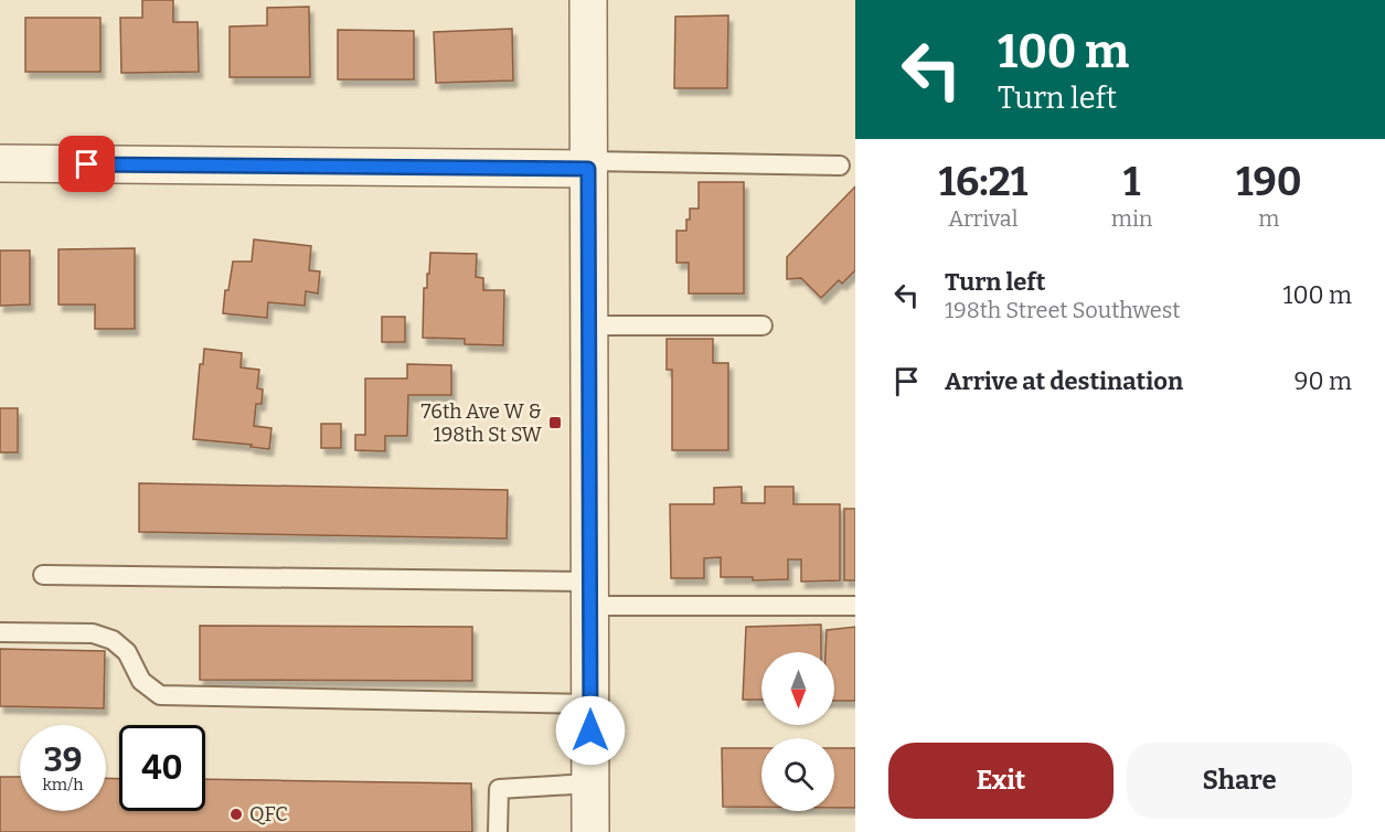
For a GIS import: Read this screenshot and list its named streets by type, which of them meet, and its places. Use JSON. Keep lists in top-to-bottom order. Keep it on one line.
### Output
{"places":{"transit":["76th Ave W & 198th St SW"],"other":["QFC"]},"north":"bottom","page":{"turn":["100 m","Turn left"],"eta":["16:21","Arrival","1","min","190","m"],"list":[{"name":"Turn left","note":"198th Street Southwest","value":"100 m"},{"name":"Arrive at destination","value":"90 m"}],"speed":"39 km/h","limit":"40","buttons":["Exit","Share"]}}
